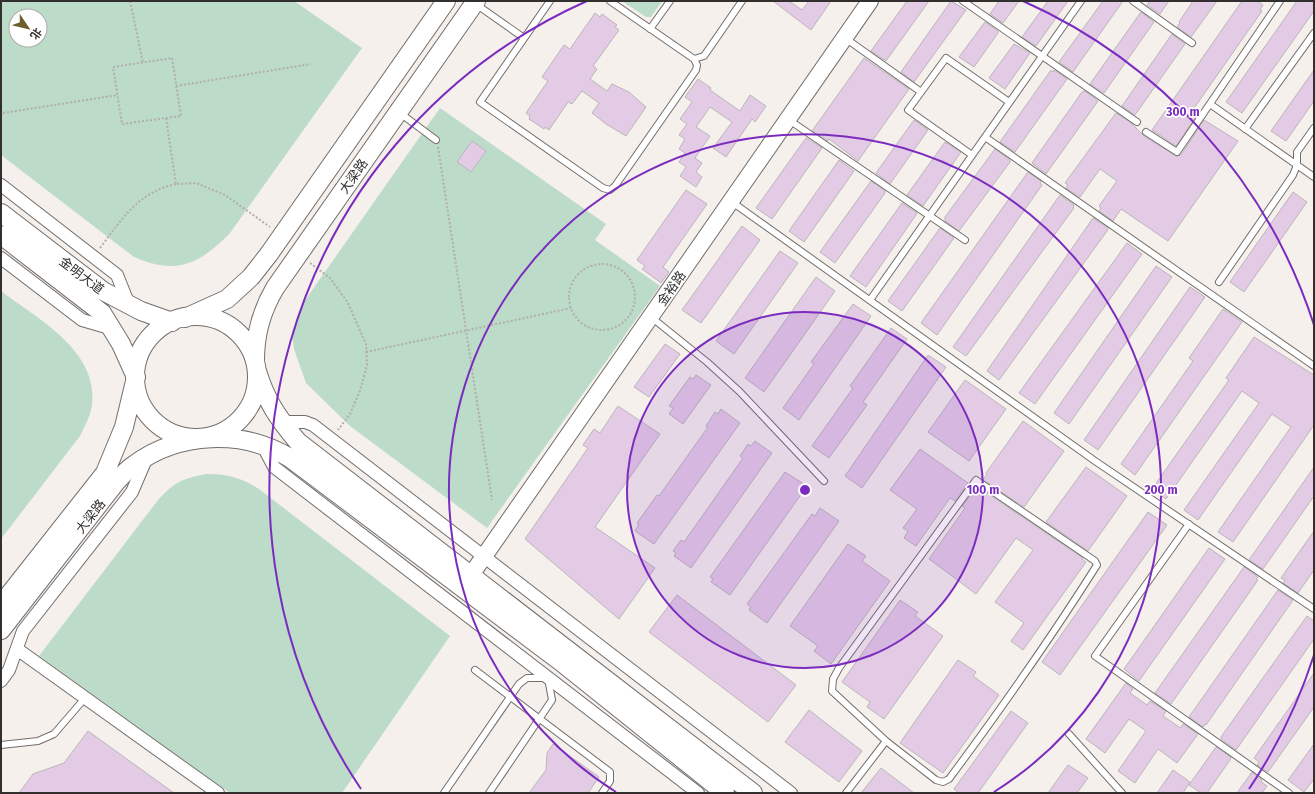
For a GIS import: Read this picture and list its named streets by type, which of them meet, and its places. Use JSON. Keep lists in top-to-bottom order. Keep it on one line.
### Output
{"streets":{"main road":["大梁路","金明大道"],"street":["金裕路"]},"crossings":[["大梁路","金明大道"]],"north":"bottom right","rings":["300 m","100 m","200 m"]}
